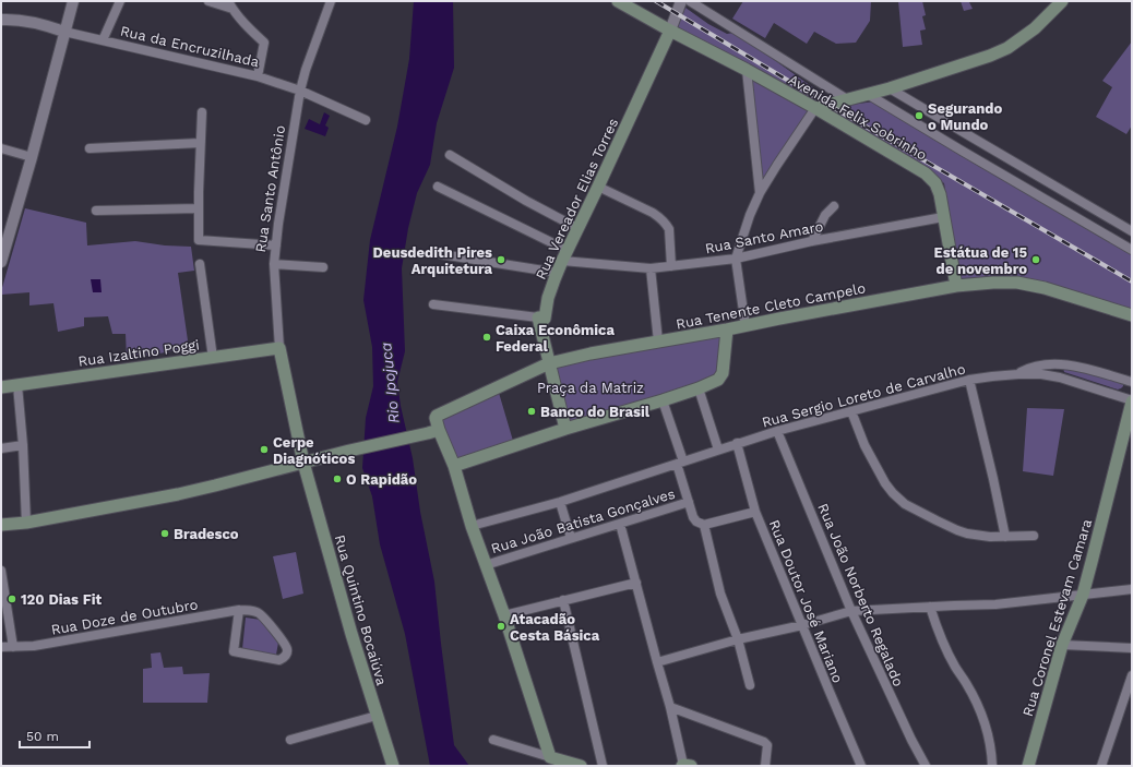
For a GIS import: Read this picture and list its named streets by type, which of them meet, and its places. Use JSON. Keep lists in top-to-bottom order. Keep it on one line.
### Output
{"streets":{"main road":["Avenida Felix Sobrinho","Rua Santo Antônio","Rua Vereador Elias Torres","Rua Tenente Cleto Campelo","Rua Izaltino Poggi","Rua Quintino Bocaiúva","Rua Coronel Estevam Camara"],"street":["Rua da Encruzilhada","Rua Santo Amaro","Rua Sergio Loreto de Carvalho","Rua João Batista Gonçalves","Rua João Norberto Regalado","Rua Doutor José Mariano","Rua Doze de Outubro"]},"crossings":[["Rua da Encruzilhada","Rua Santo Antônio"],["Avenida Felix Sobrinho","Rua Vereador Elias Torres"],["Avenida Felix Sobrinho","Rua Santo Amaro"],["Avenida Felix Sobrinho","Rua Tenente Cleto Campelo"],["Rua Santo Antônio","Rua Izaltino Poggi"],["Rua Santo Antônio","Rua Quintino Bocaiúva"],["Rua Vereador Elias Torres","Rua Santo Amaro"],["Rua Sergio Loreto de Carvalho","Rua João Norberto Regalado"],["Rua Sergio Loreto de Carvalho","Rua Doutor José Mariano"],["Rua Sergio Loreto de Carvalho","Rua Coronel Estevam Camara"]],"water":["Rio Ipojuca"],"parks":["Praça da Matriz"],"places":["Segurando o Mundo","Deusdedith Pires Arquitetura","Estátua de 15 de novembro","Caixa Econômica Federal","Banco do Brasil","Cerpe Diagnóticos","O Rapidão","Bradesco","120 Dias Fit","Atacadão Cesta Básica"],"scale_bar":"50 m"}
